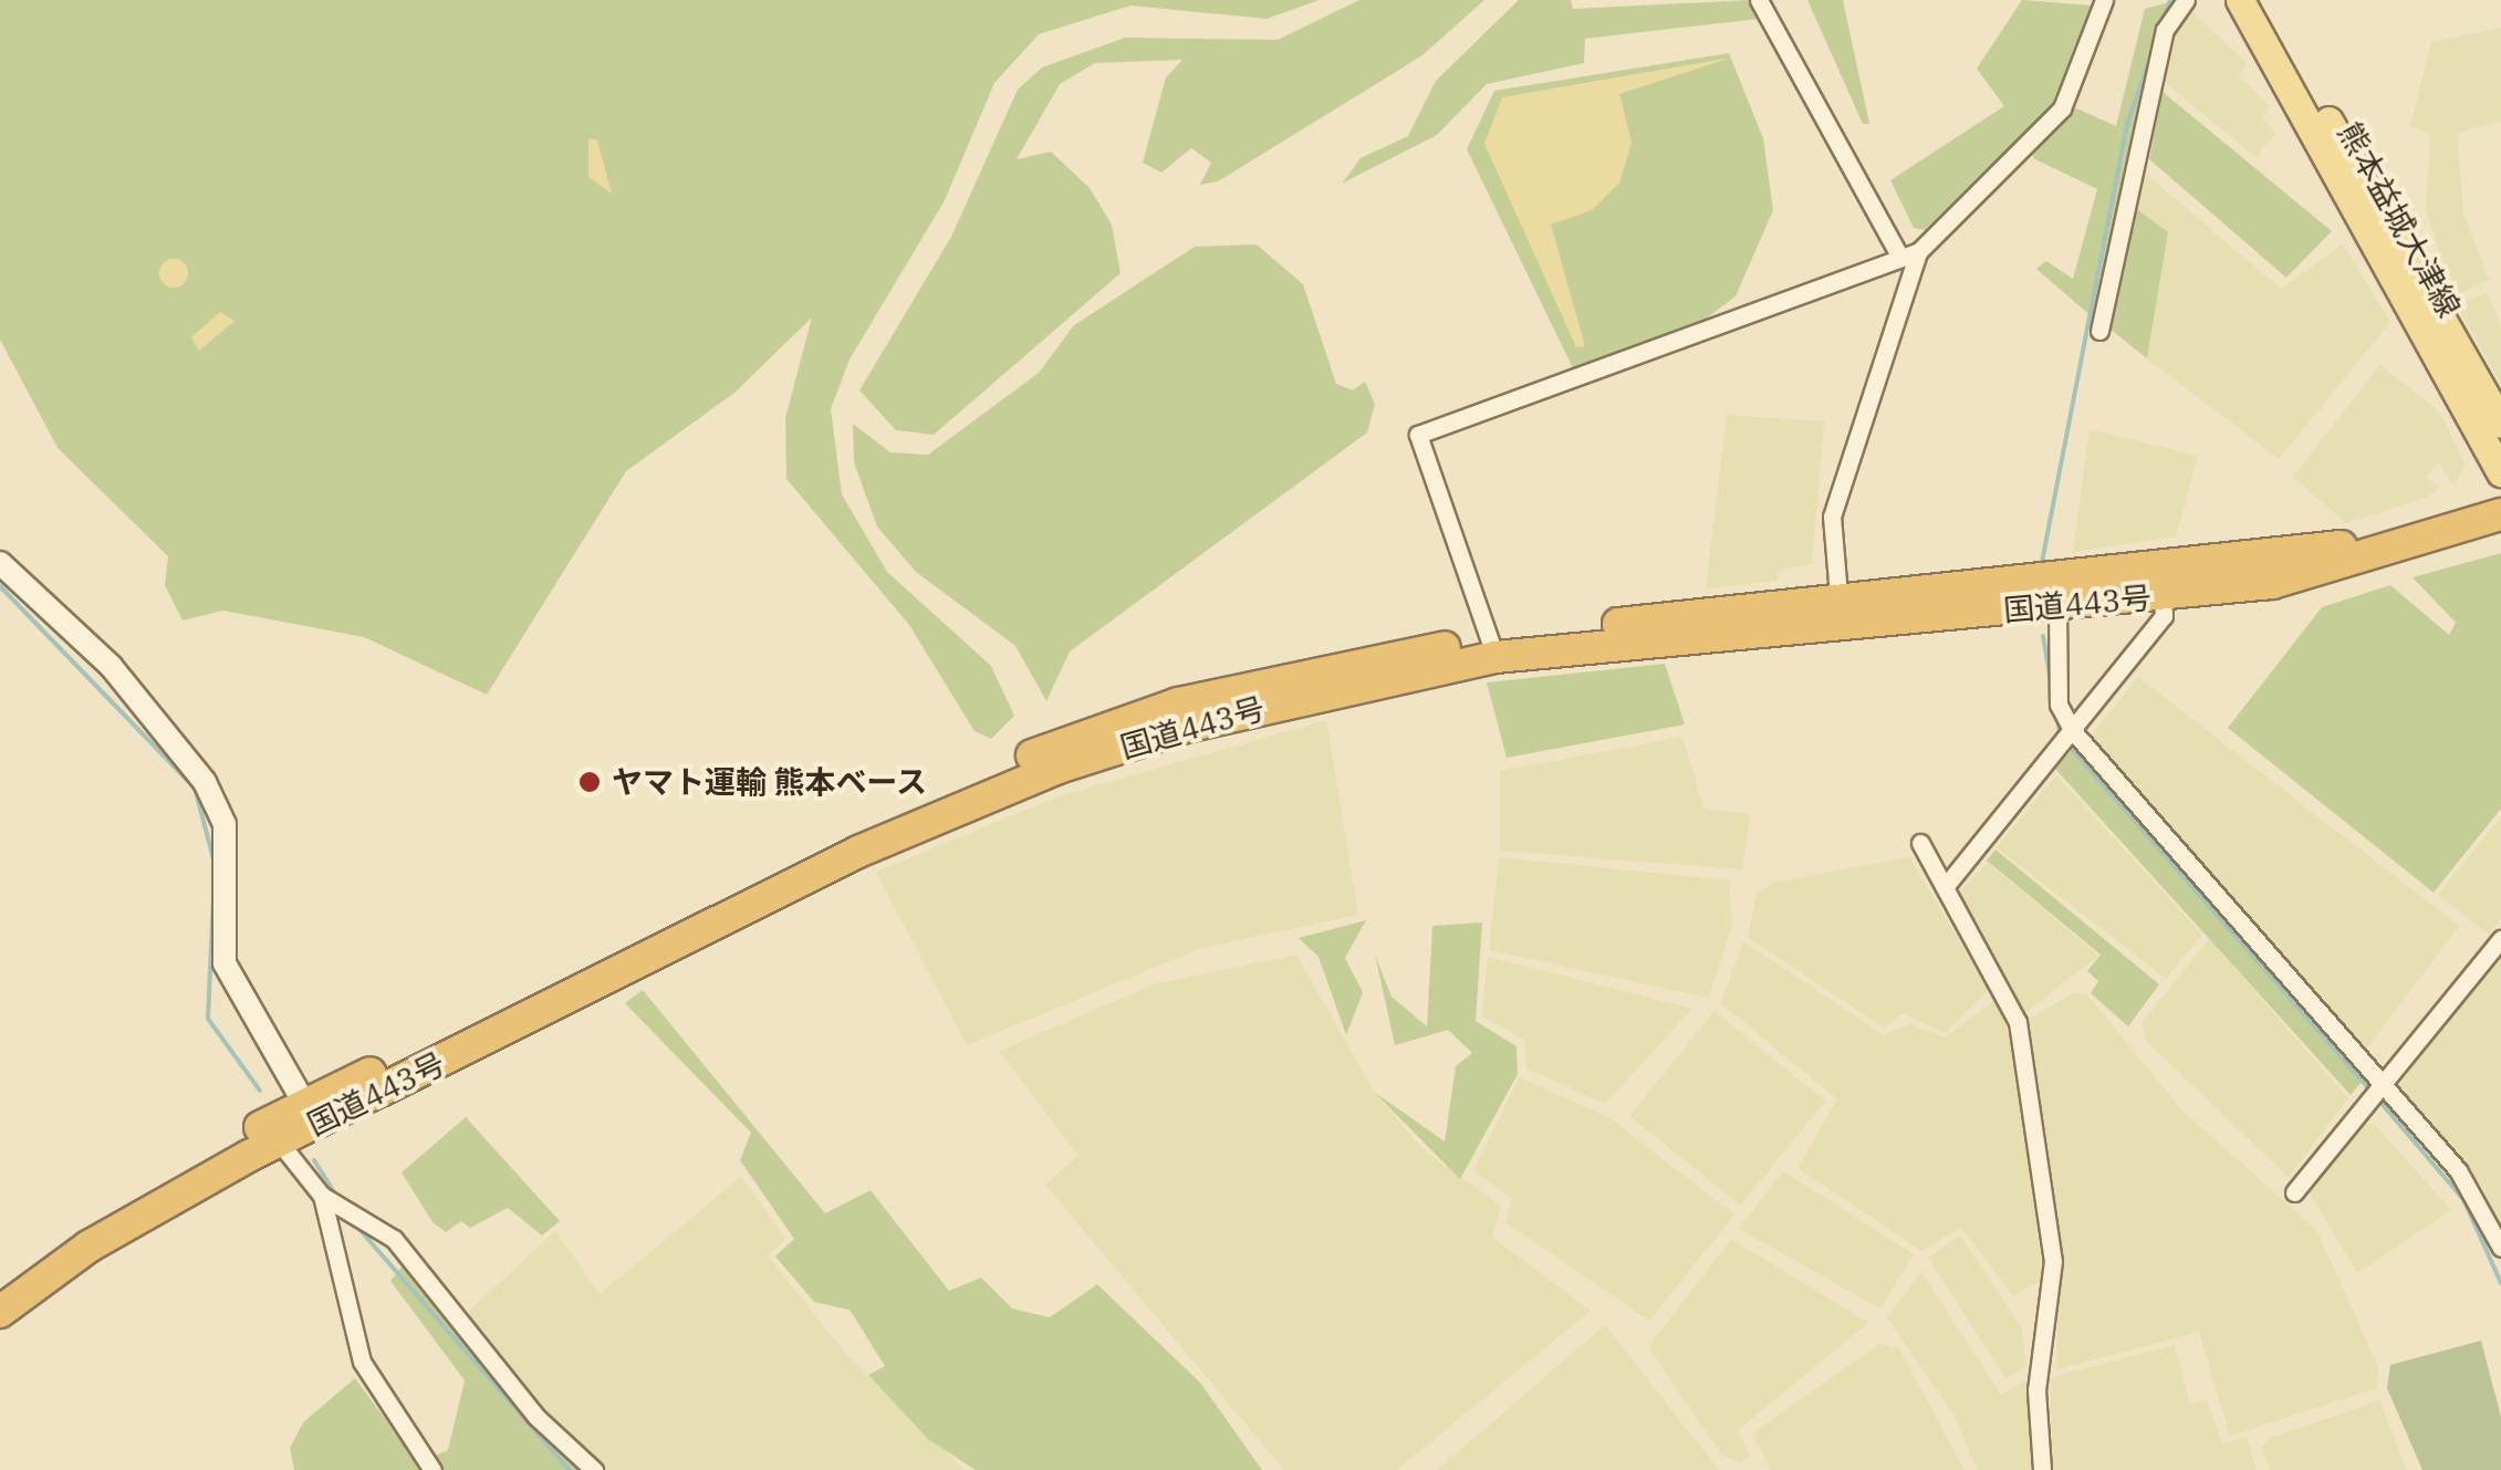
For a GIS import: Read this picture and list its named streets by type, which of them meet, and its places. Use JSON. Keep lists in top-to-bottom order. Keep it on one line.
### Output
{"streets":{"highway":["国道443号"],"main road":["熊本益城大津線"]},"places":["ヤマト運輸 熊本ベース"]}
